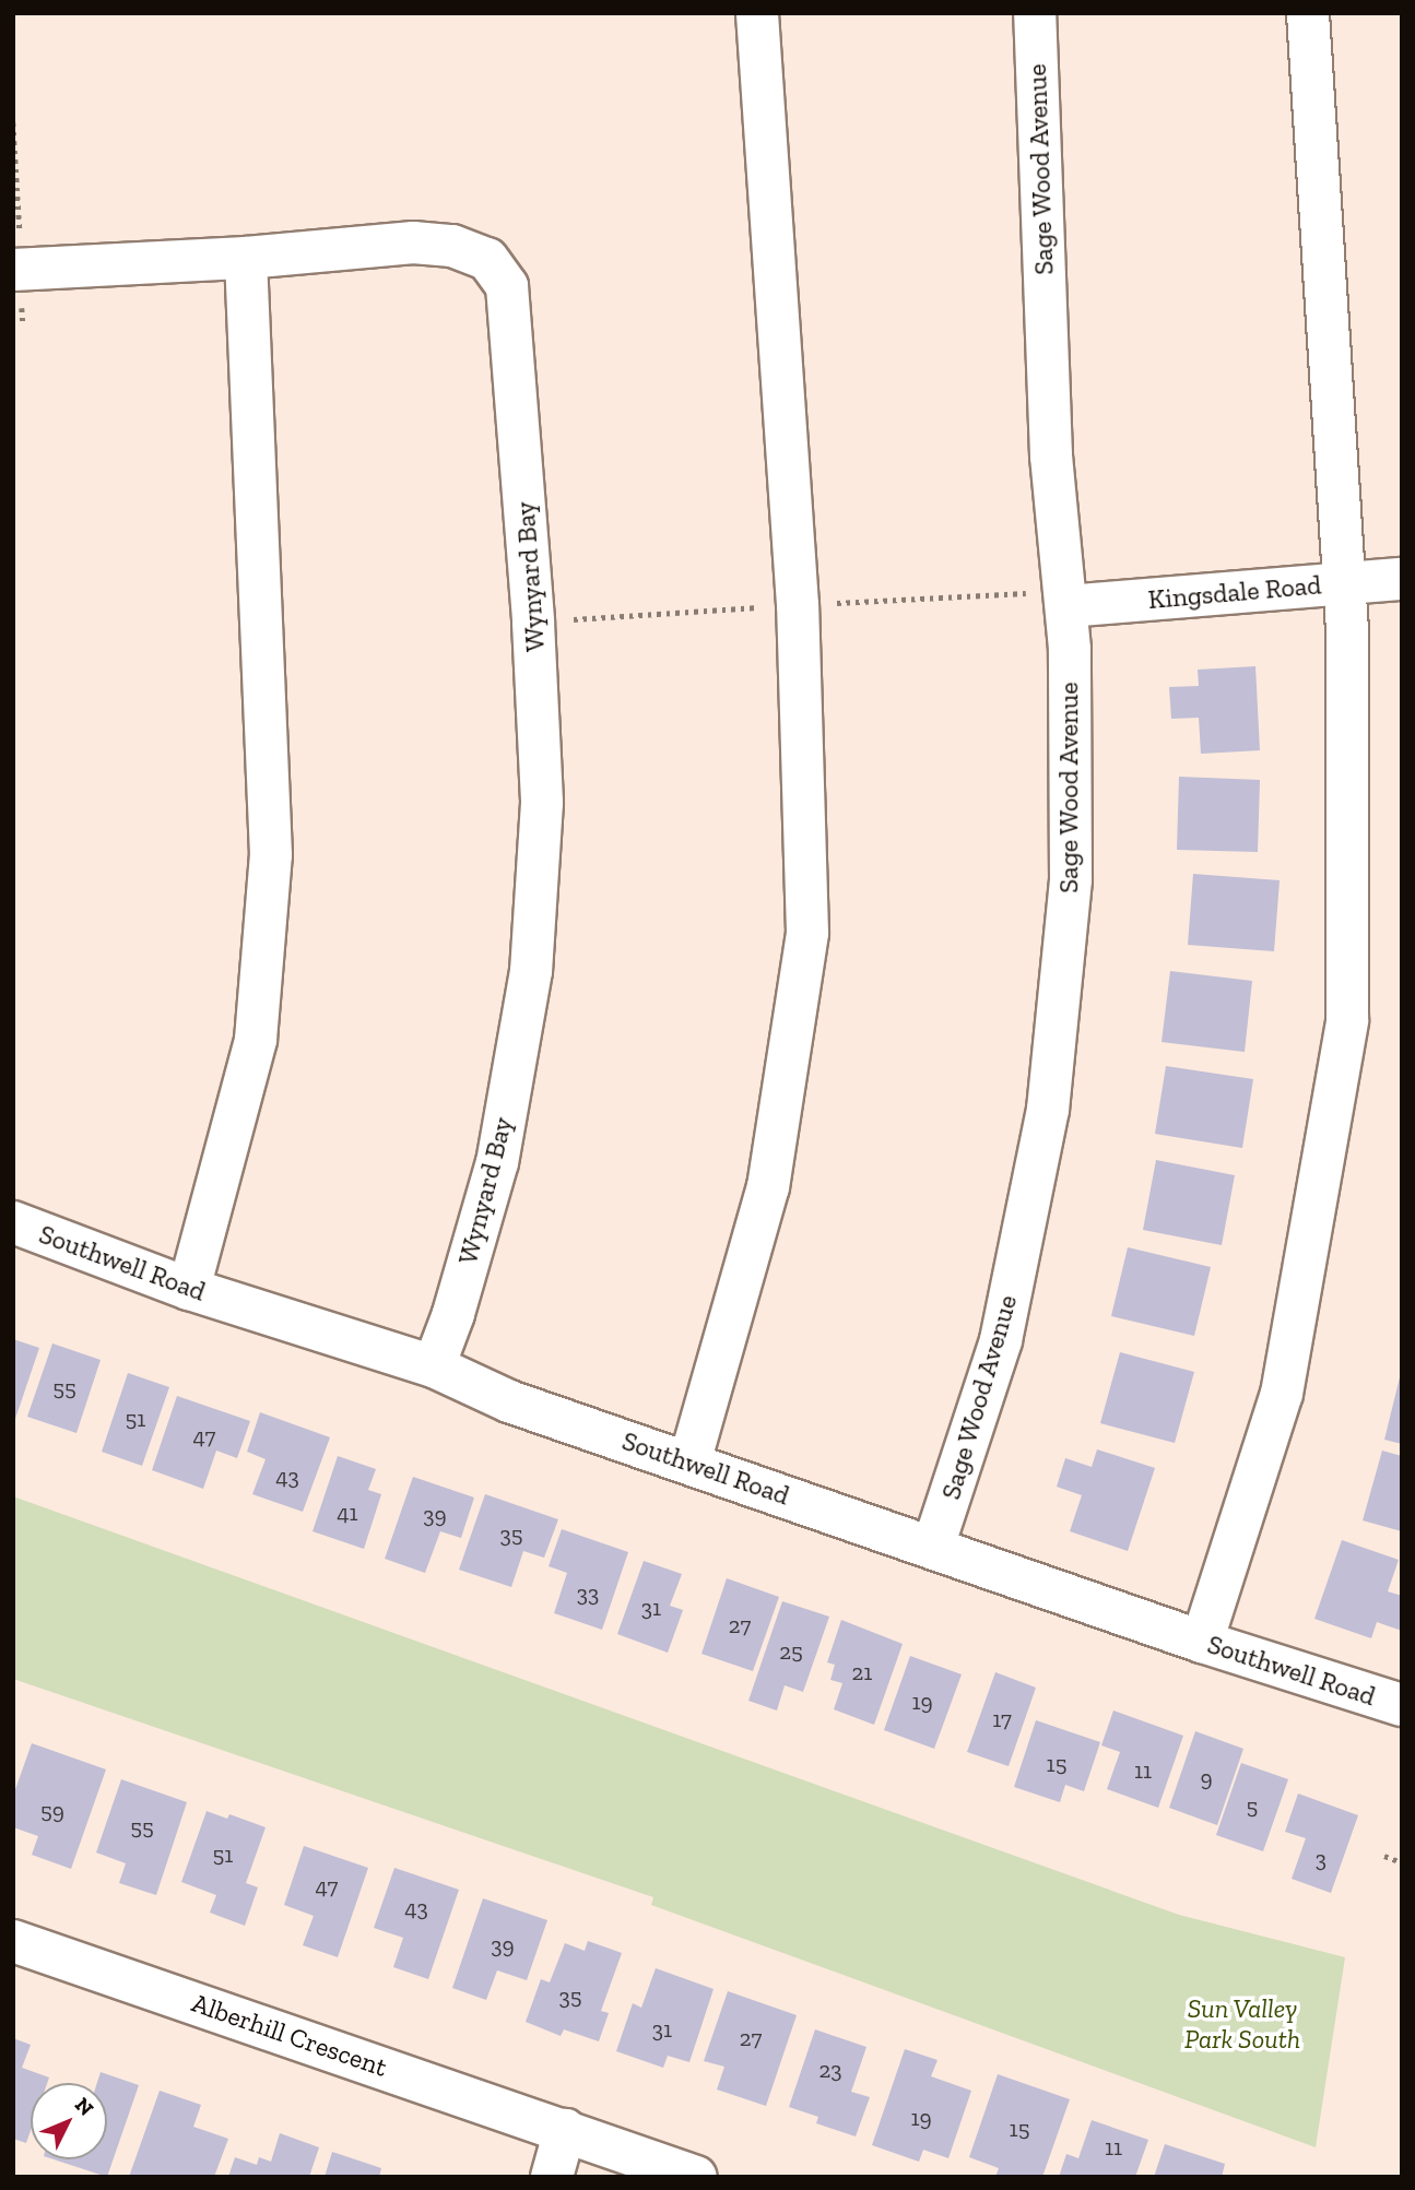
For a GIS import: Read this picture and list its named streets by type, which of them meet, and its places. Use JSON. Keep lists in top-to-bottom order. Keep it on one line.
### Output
{"streets":{"street":["Sage Wood Avenue","Wynyard Bay","Kingsdale Road","Southwell Road","Alberhill Crescent"]},"crossings":[["Sage Wood Avenue","Kingsdale Road"],["Sage Wood Avenue","Southwell Road"],["Wynyard Bay","Southwell Road"]],"parks":["Sun Valley Park South"],"house_numbers":["55","51","47","43","41","39","35","33","31","27","25","21","19","17","15","11","9","5","59","55","51","3","47","43","39","35","31","27","23","19","15","11"],"north":"top right"}
